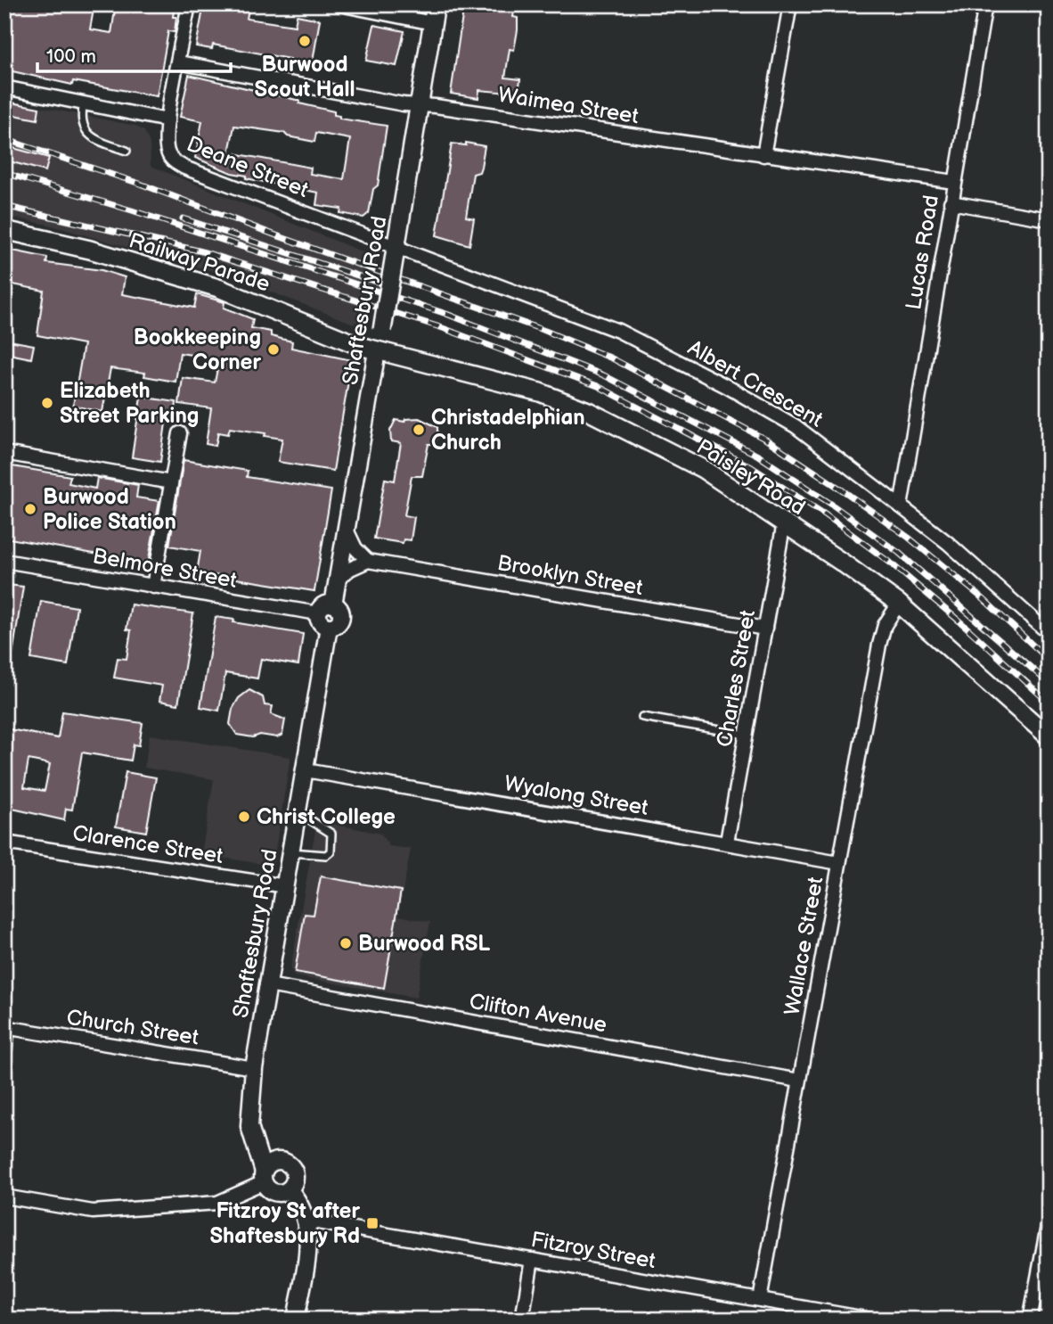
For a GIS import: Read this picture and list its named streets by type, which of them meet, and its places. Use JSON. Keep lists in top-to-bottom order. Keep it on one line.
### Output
{"streets":{"main road":["Railway Parade","Shaftesbury Road","Paisley Road"],"street":["Waimea Street","Deane Street","Lucas Road","Albert Crescent","Belmore Street","Brooklyn Street","Charles Street","Wyalong Street","Clarence Street","Wallace Street","Clifton Avenue","Church Street","Fitzroy Street"]},"crossings":[["Waimea Street","Lucas Road"],["Waimea Street","Shaftesbury Road"],["Deane Street","Shaftesbury Road"],["Deane Street","Albert Crescent"],["Lucas Road","Albert Crescent"],["Railway Parade","Shaftesbury Road"],["Railway Parade","Paisley Road"],["Shaftesbury Road","Albert Crescent"],["Shaftesbury Road","Paisley Road"],["Shaftesbury Road","Belmore Street"],["Shaftesbury Road","Wyalong Street"],["Shaftesbury Road","Clarence Street"],["Shaftesbury Road","Clifton Avenue"],["Shaftesbury Road","Church Street"],["Paisley Road","Charles Street"],["Paisley Road","Wallace Street"],["Brooklyn Street","Charles Street"],["Charles Street","Wyalong Street"],["Wyalong Street","Wallace Street"],["Wallace Street","Clifton Avenue"],["Wallace Street","Fitzroy Street"]],"places":{"other":["Burwood Scout Hall","Bookkeeping Corner","Elizabeth Street Parking","Christadelphian Church","Burwood Police Station","Christ College","Burwood RSL"],"transit":["Fitzroy St after Shaftesbury Rd"]},"scale_bar":"100 m"}
